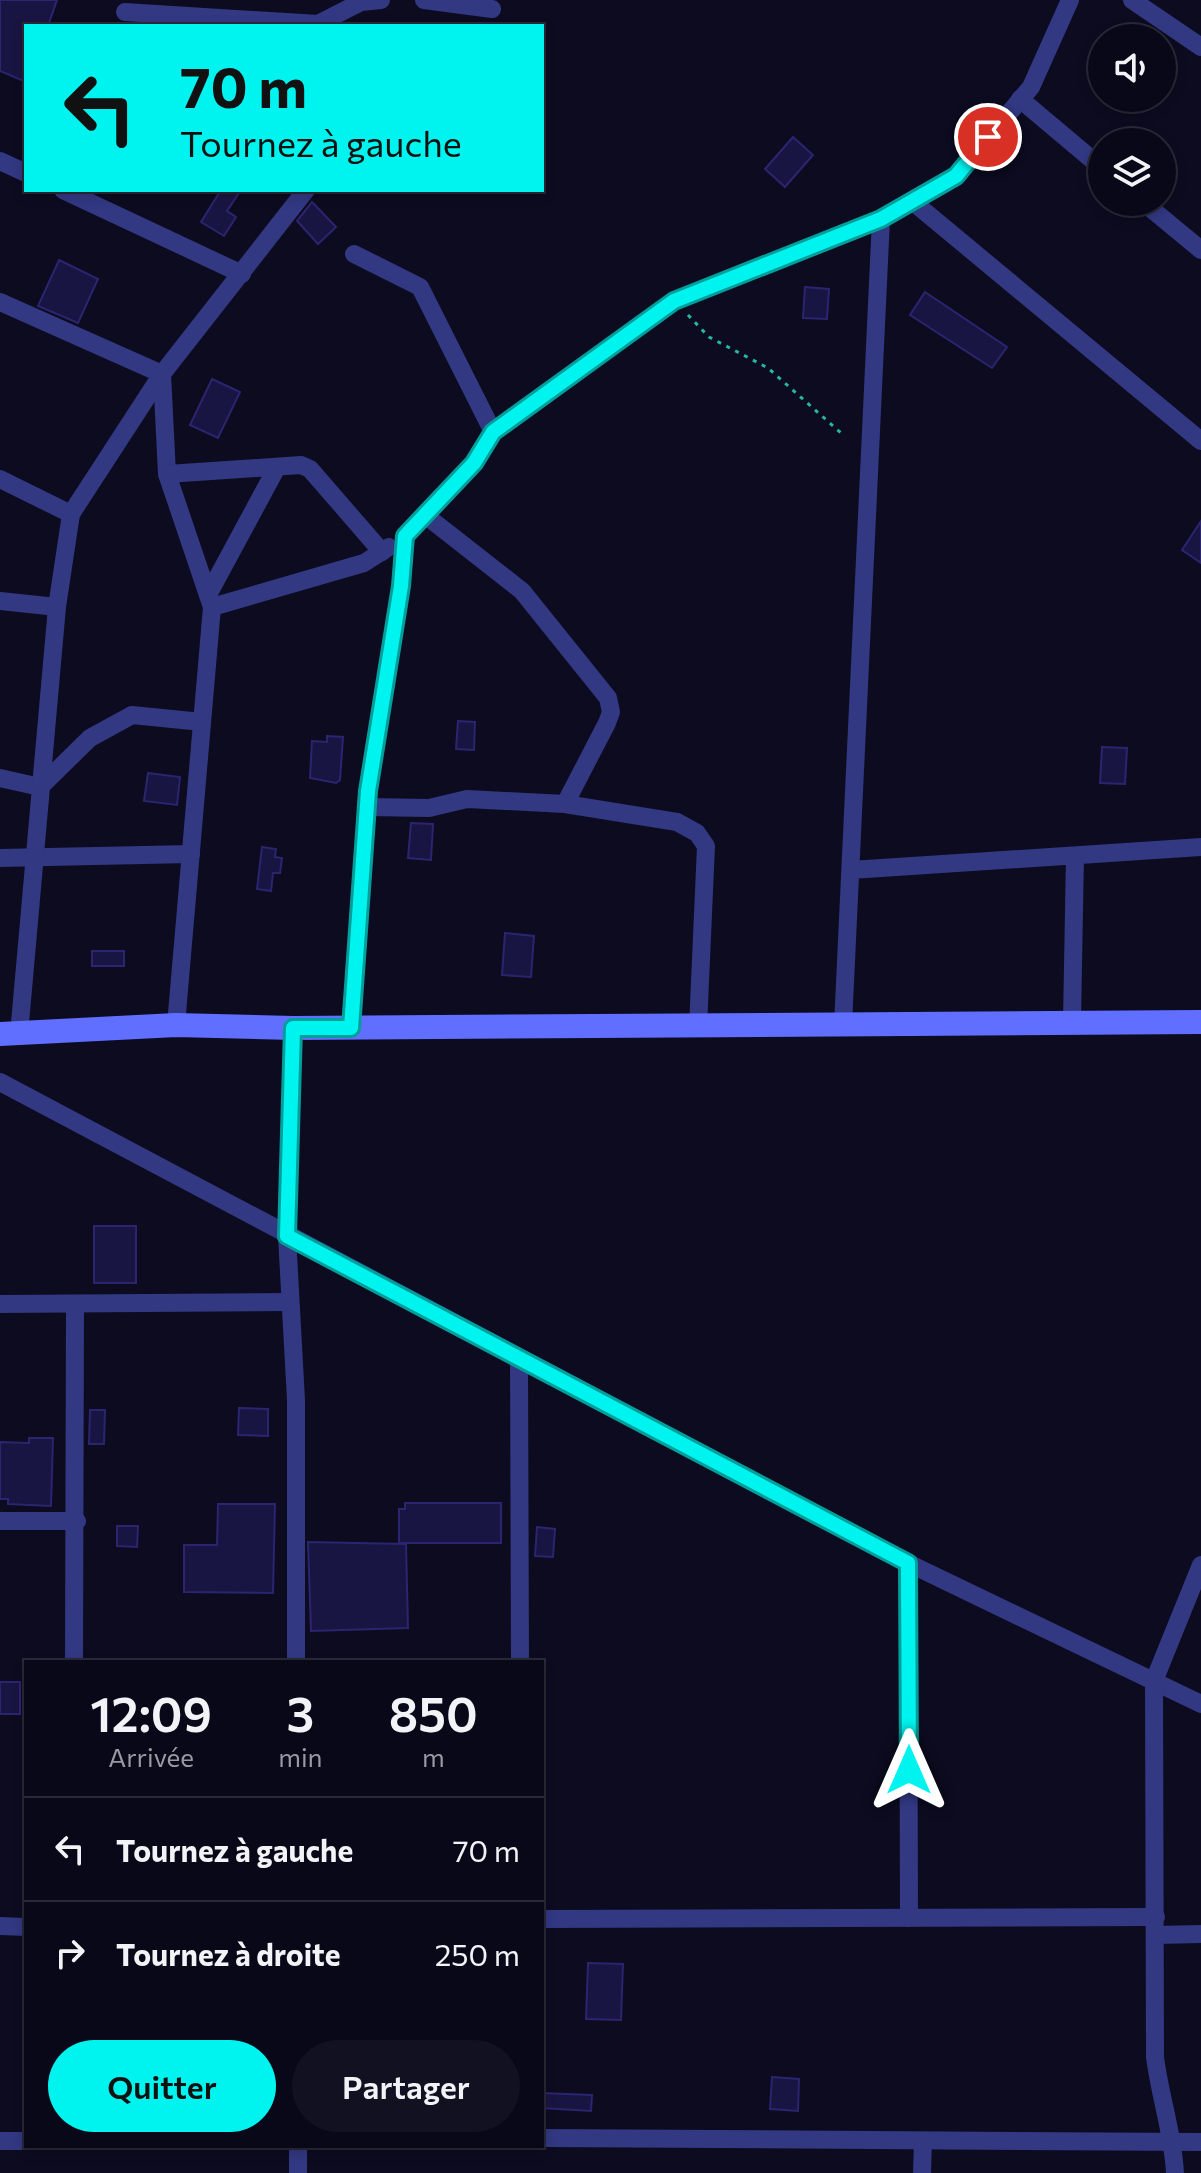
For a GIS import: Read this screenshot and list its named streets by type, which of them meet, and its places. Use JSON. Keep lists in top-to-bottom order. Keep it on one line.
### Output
{"page":{"turn":["70 m","Tournez à gauche"],"eta":["12:09","Arrivée","3","min","850","m"],"list":[{"name":"Tournez à gauche","value":"70 m"},{"name":"Tournez à droite","value":"250 m"}],"buttons":["Quitter","Partager"]}}
